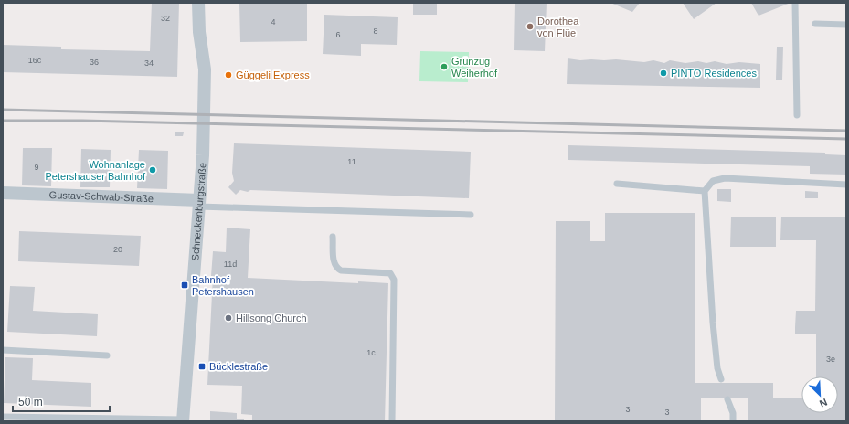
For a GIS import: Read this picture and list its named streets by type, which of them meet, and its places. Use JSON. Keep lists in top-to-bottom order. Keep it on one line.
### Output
{"streets":{"street":["Gustav-Schwab-Straße","Schneckenburgstraße"]},"crossings":[["Gustav-Schwab-Straße","Schneckenburgstraße"]],"places":{"other":["Dorothea von Flüe","Grünzug Weiherhof","PINTO Residences","Güggeli Express","Wohnanlage Petershauser Bahnhof","Hillsong Church"],"transit":["Bahnhof Petershausen","Bücklestraße"]},"house_numbers":["32","4","8","6","16c","36","34","11","9","20","11d","1c","3e","3","3"],"scale_bar":"50 m","north":"bottom right"}
